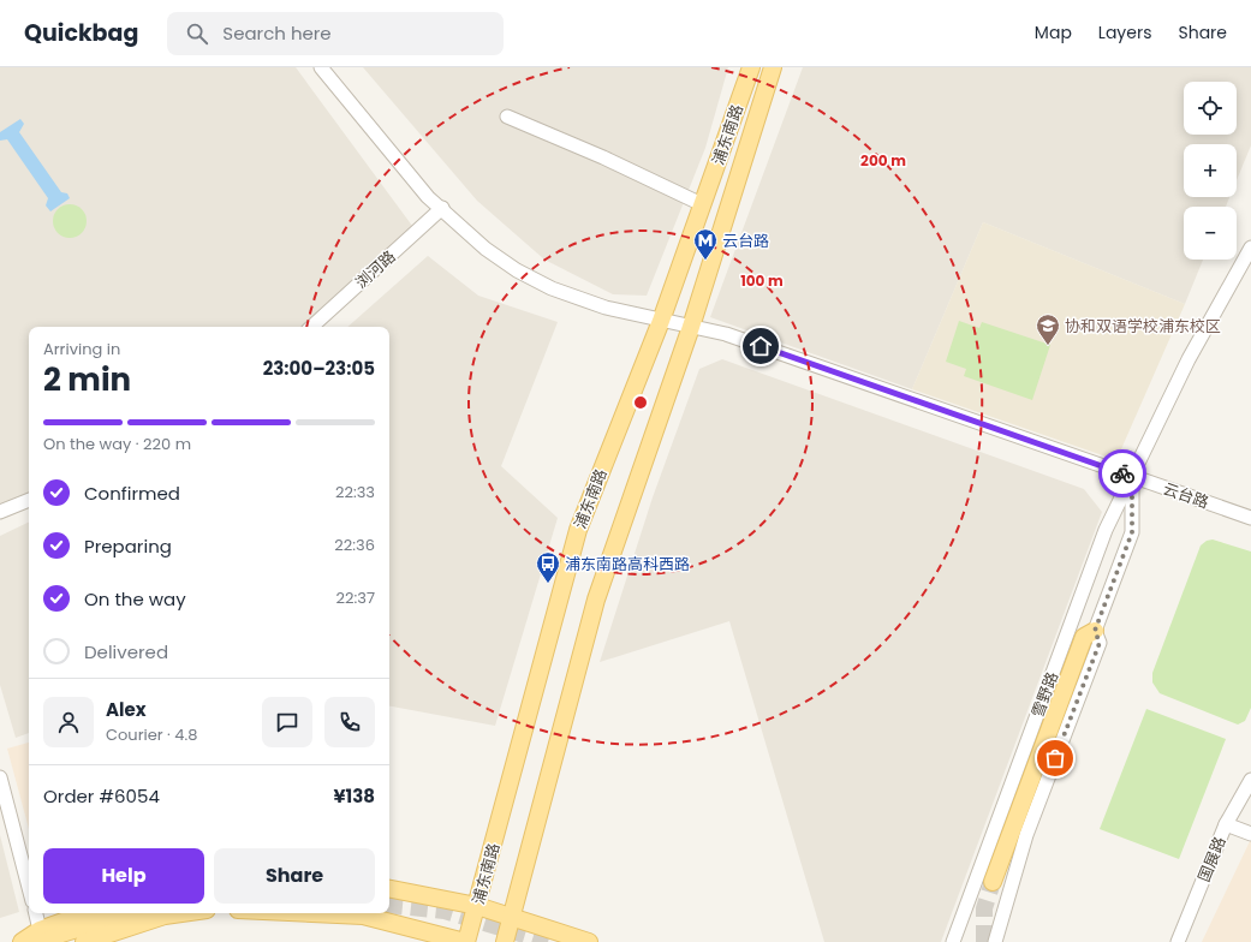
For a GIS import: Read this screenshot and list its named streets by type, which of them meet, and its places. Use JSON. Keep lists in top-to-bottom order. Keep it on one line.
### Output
{"streets":{"main road":["浦东南路"],"street":["浏河路","云台路","雪野路","国展路"]},"crossings":[["浦东南路","云台路"],["浏河路","云台路"],["云台路","雪野路"]],"places":{"metro station":["云台路"],"school or university":["协和双语学校浦东校区"],"bus stop":["浦东南路高科西路"]},"page":{"header":"Quickbag","search":"Search here","nav":["Map","Layers","Share"],"map_buttons":["+","−"],"heading":["2 min","Arriving in","23:00–23:05"],"panel":["Alex","Courier · 4.8","Order #6054","¥138"],"bar":"On the way · 220 m","list":[["Confirmed","22:33"],["Preparing","22:36"],["On the way","22:37"],"Delivered"],"buttons":["Help","Share"]},"rings":["200 m","100 m"]}
